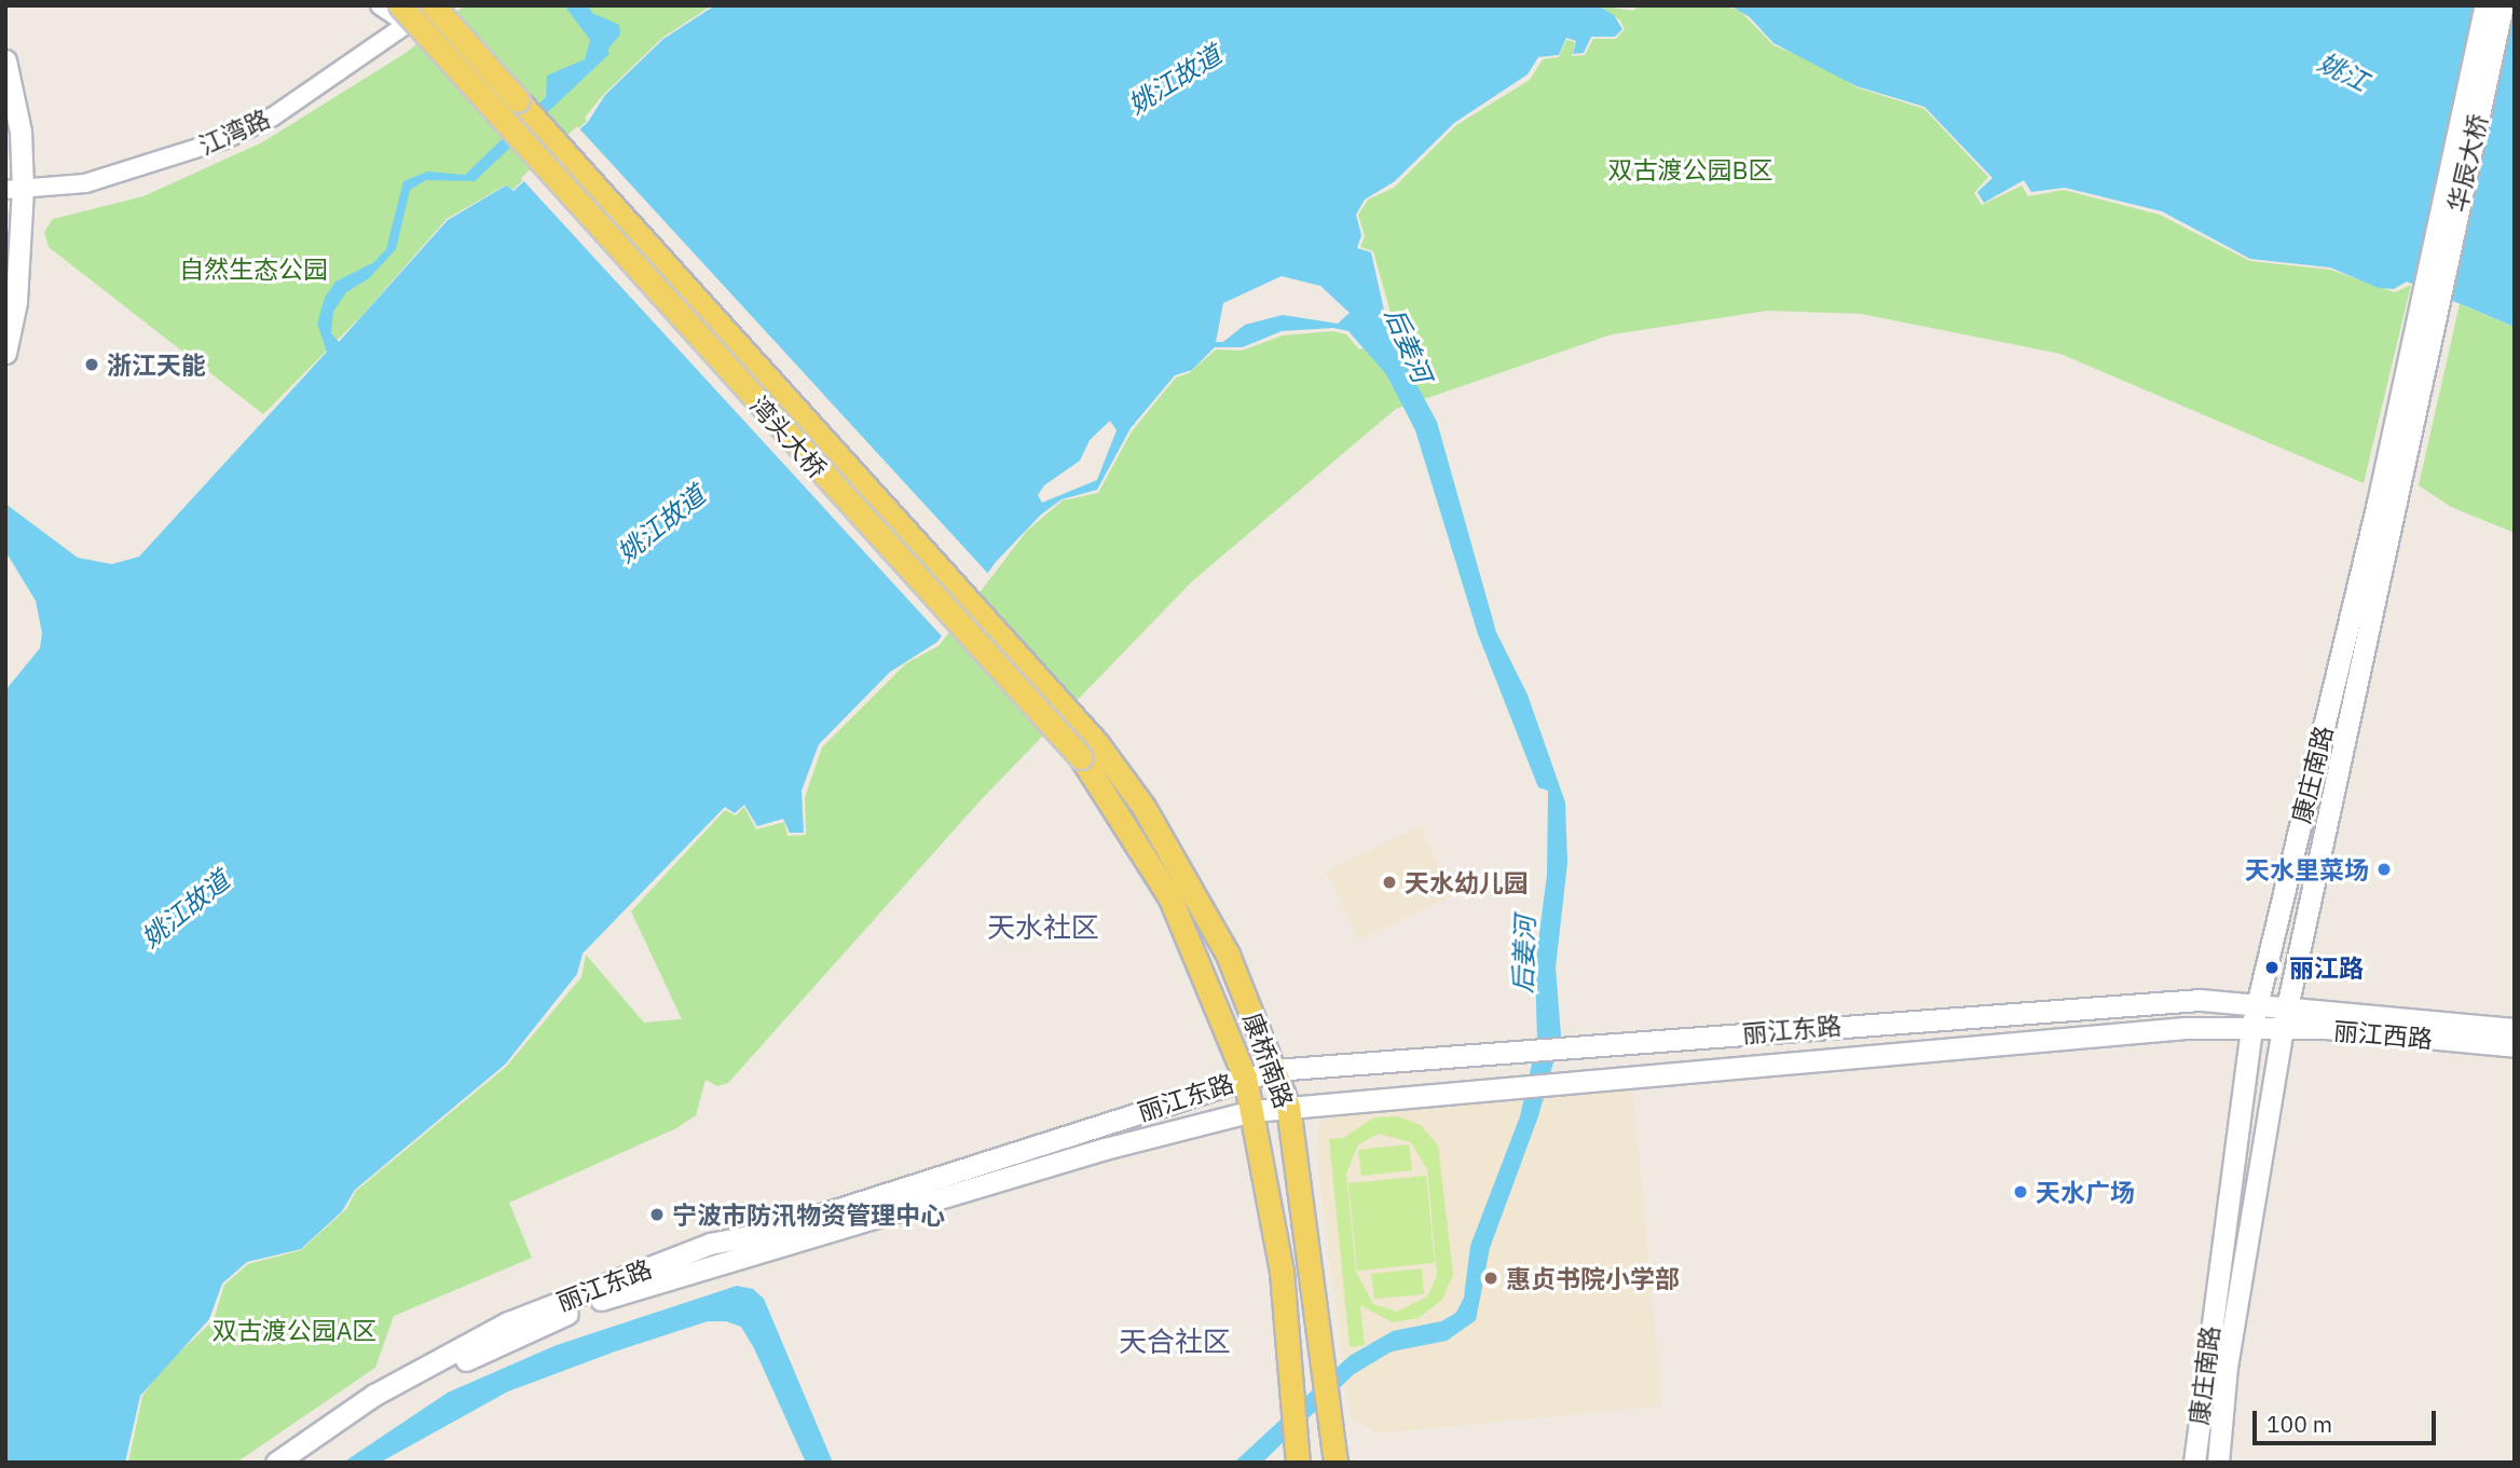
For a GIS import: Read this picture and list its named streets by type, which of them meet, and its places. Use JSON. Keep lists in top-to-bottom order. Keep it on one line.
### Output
{"streets":{"main road":["华辰大桥","湾头大桥","康庄南路","丽江东路","丽江西路","康桥南路"],"street":["江湾路"]},"crossings":[["江湾路","湾头大桥"],["华辰大桥","康庄南路"],["湾头大桥","康桥南路"],["康庄南路","丽江东路"],["康庄南路","丽江西路"],["丽江东路","丽江西路"],["丽江东路","康桥南路"]],"districts":["天水社区","天合社区"],"water":["姚江","姚江故道","后姜河"],"parks":["双古渡公园B区","自然生态公园","双古渡公园A区"],"places":["浙江天能","天水里菜场","天水幼儿园","丽江路","天水广场","宁波市防汛物资管理中心","惠贞书院小学部"],"scale_bar":"100 m"}
